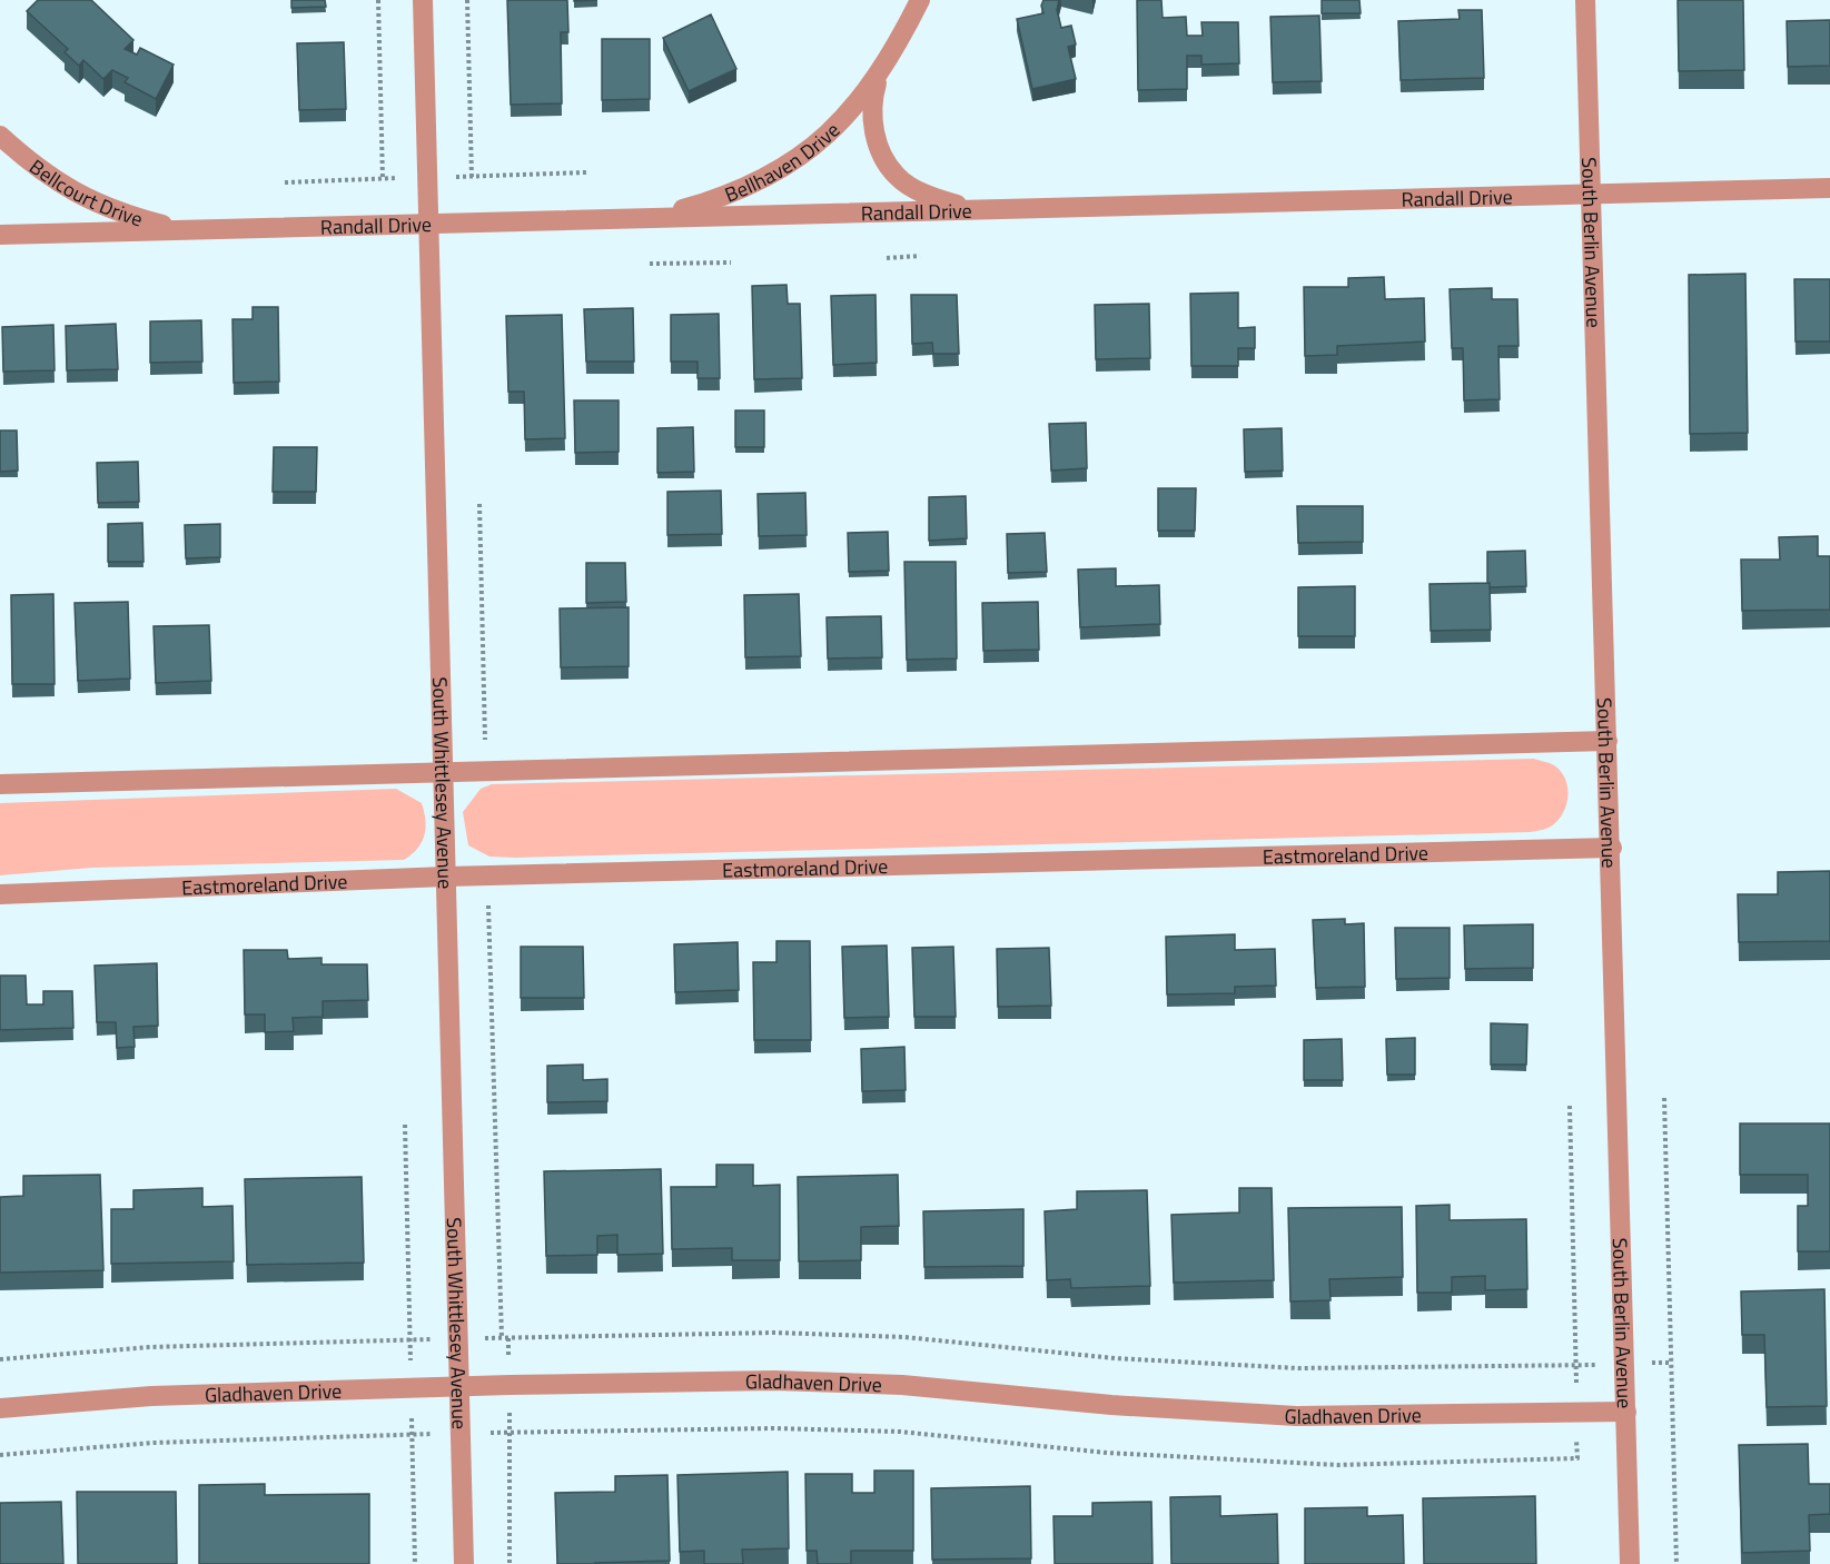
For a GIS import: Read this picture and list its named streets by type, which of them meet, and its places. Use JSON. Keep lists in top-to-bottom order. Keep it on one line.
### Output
{"streets":{"street":["Bellhaven Drive","Bellcourt Drive","Randall Drive","South Berlin Avenue","South Whittlesey Avenue","Eastmoreland Drive","Gladhaven Drive"]},"crossings":[["Bellhaven Drive","Randall Drive"],["Bellcourt Drive","Randall Drive"],["Randall Drive","South Berlin Avenue"],["Randall Drive","South Whittlesey Avenue"],["South Berlin Avenue","Eastmoreland Drive"],["South Berlin Avenue","Gladhaven Drive"],["South Whittlesey Avenue","Eastmoreland Drive"],["South Whittlesey Avenue","Gladhaven Drive"]]}
